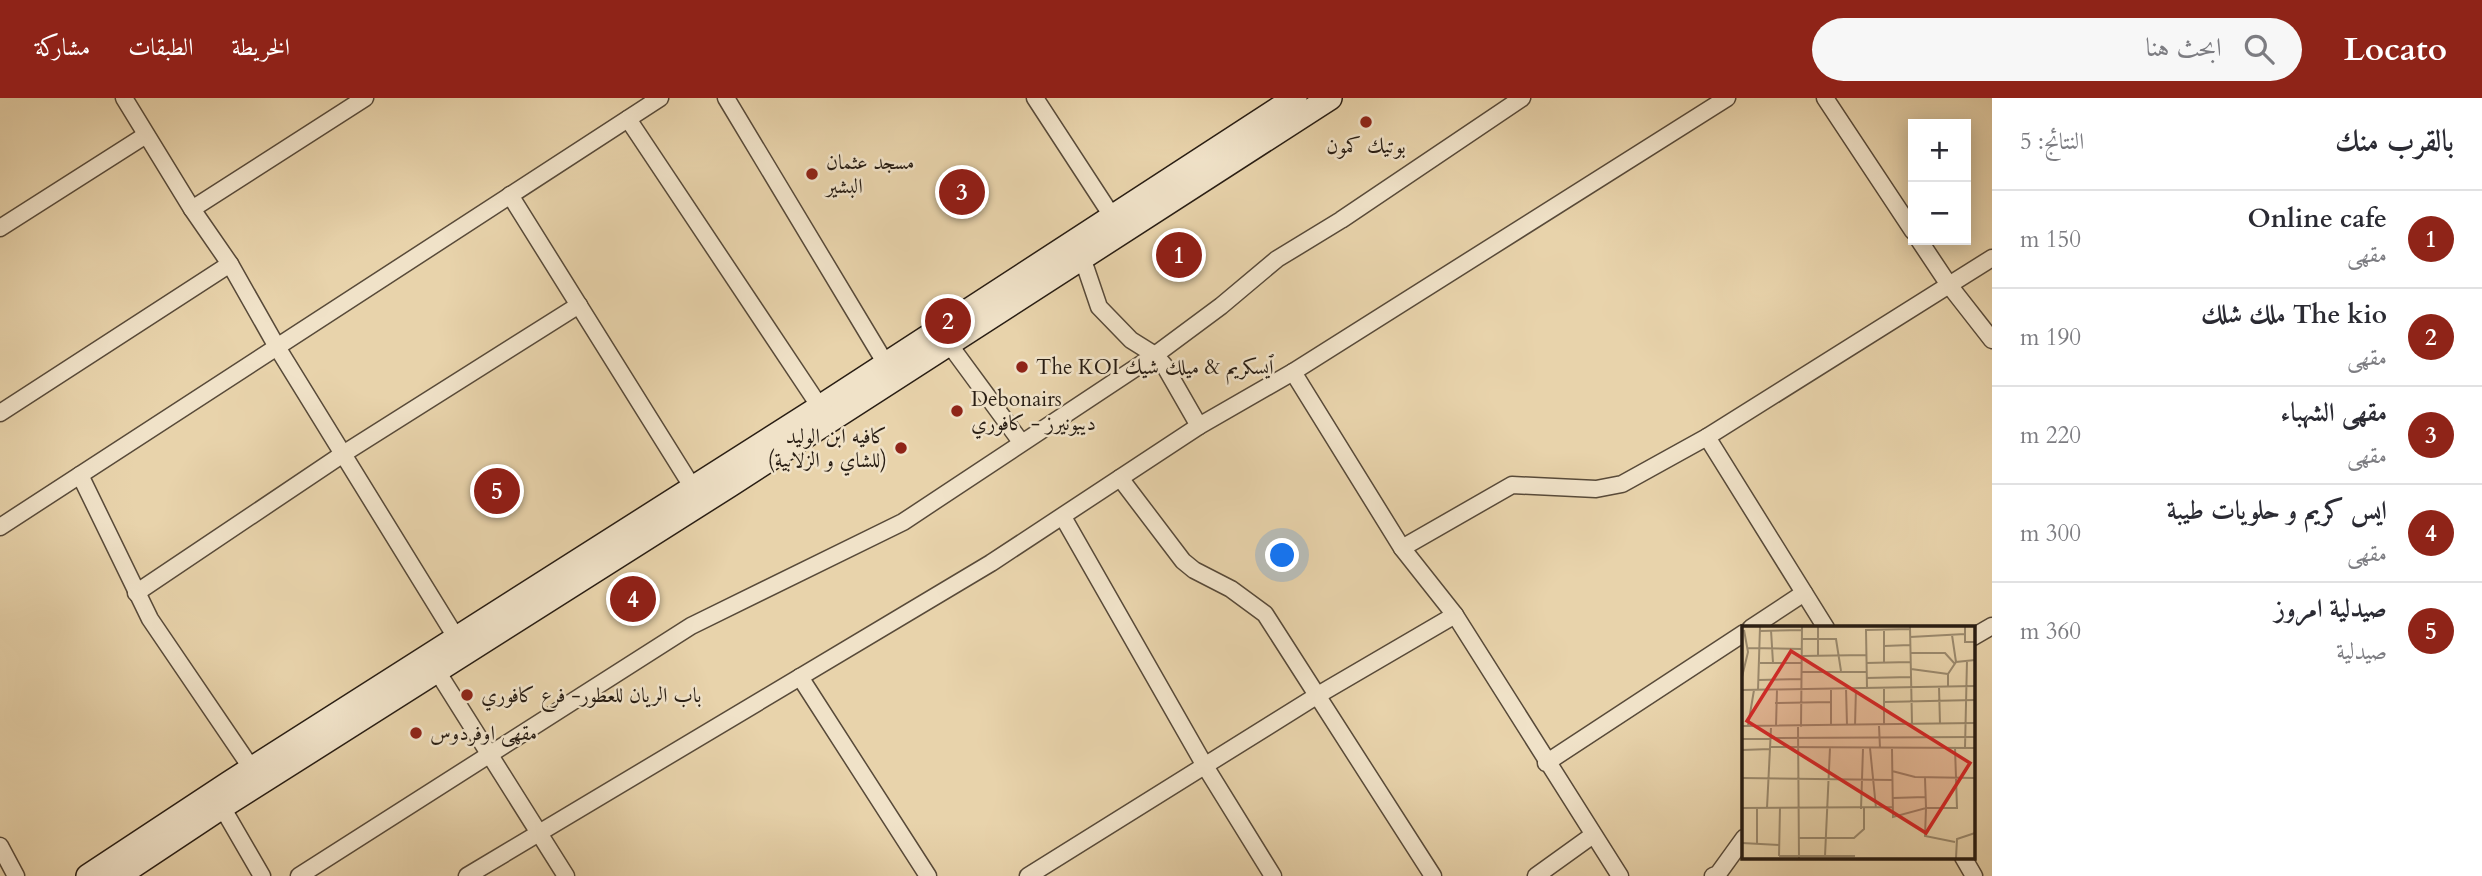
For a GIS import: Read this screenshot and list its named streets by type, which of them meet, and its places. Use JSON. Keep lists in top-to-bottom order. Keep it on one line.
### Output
{"places":["بوتيك كمون","مسجد عثمان البشير","The KOI ٱيسكريم & ميلك شيك","Debonairs ديبونيرز - كافوري","كافيه ابن الوليد (للشاي و الزلابية)","باب الريان للعطور- فرع كافوري","مقهى اوفردوس"],"page":{"header":"Locato","search":"ابحث هنا","nav":["الخريطة","الطبقات","مشاركة"],"heading":["بالقرب منك","النتائج: 5"],"map_buttons":["+","−"],"pins":["3","1","2","5","4"],"list":[{"mark":"1","name":"Online cafe","note":"مقهى","value":"150 m"},{"mark":"2","name":"The kio ملك شلك","note":"مقهى","value":"190 m"},{"mark":"3","name":"مقهى الشهباء","note":"مقهى","value":"220 m"},{"mark":"4","name":"ايس كريم و حلويات طيبة","note":"مقهى","value":"300 m"},{"mark":"5","name":"صيدلية امروز","note":"صيدلية","value":"360 m"}]}}
